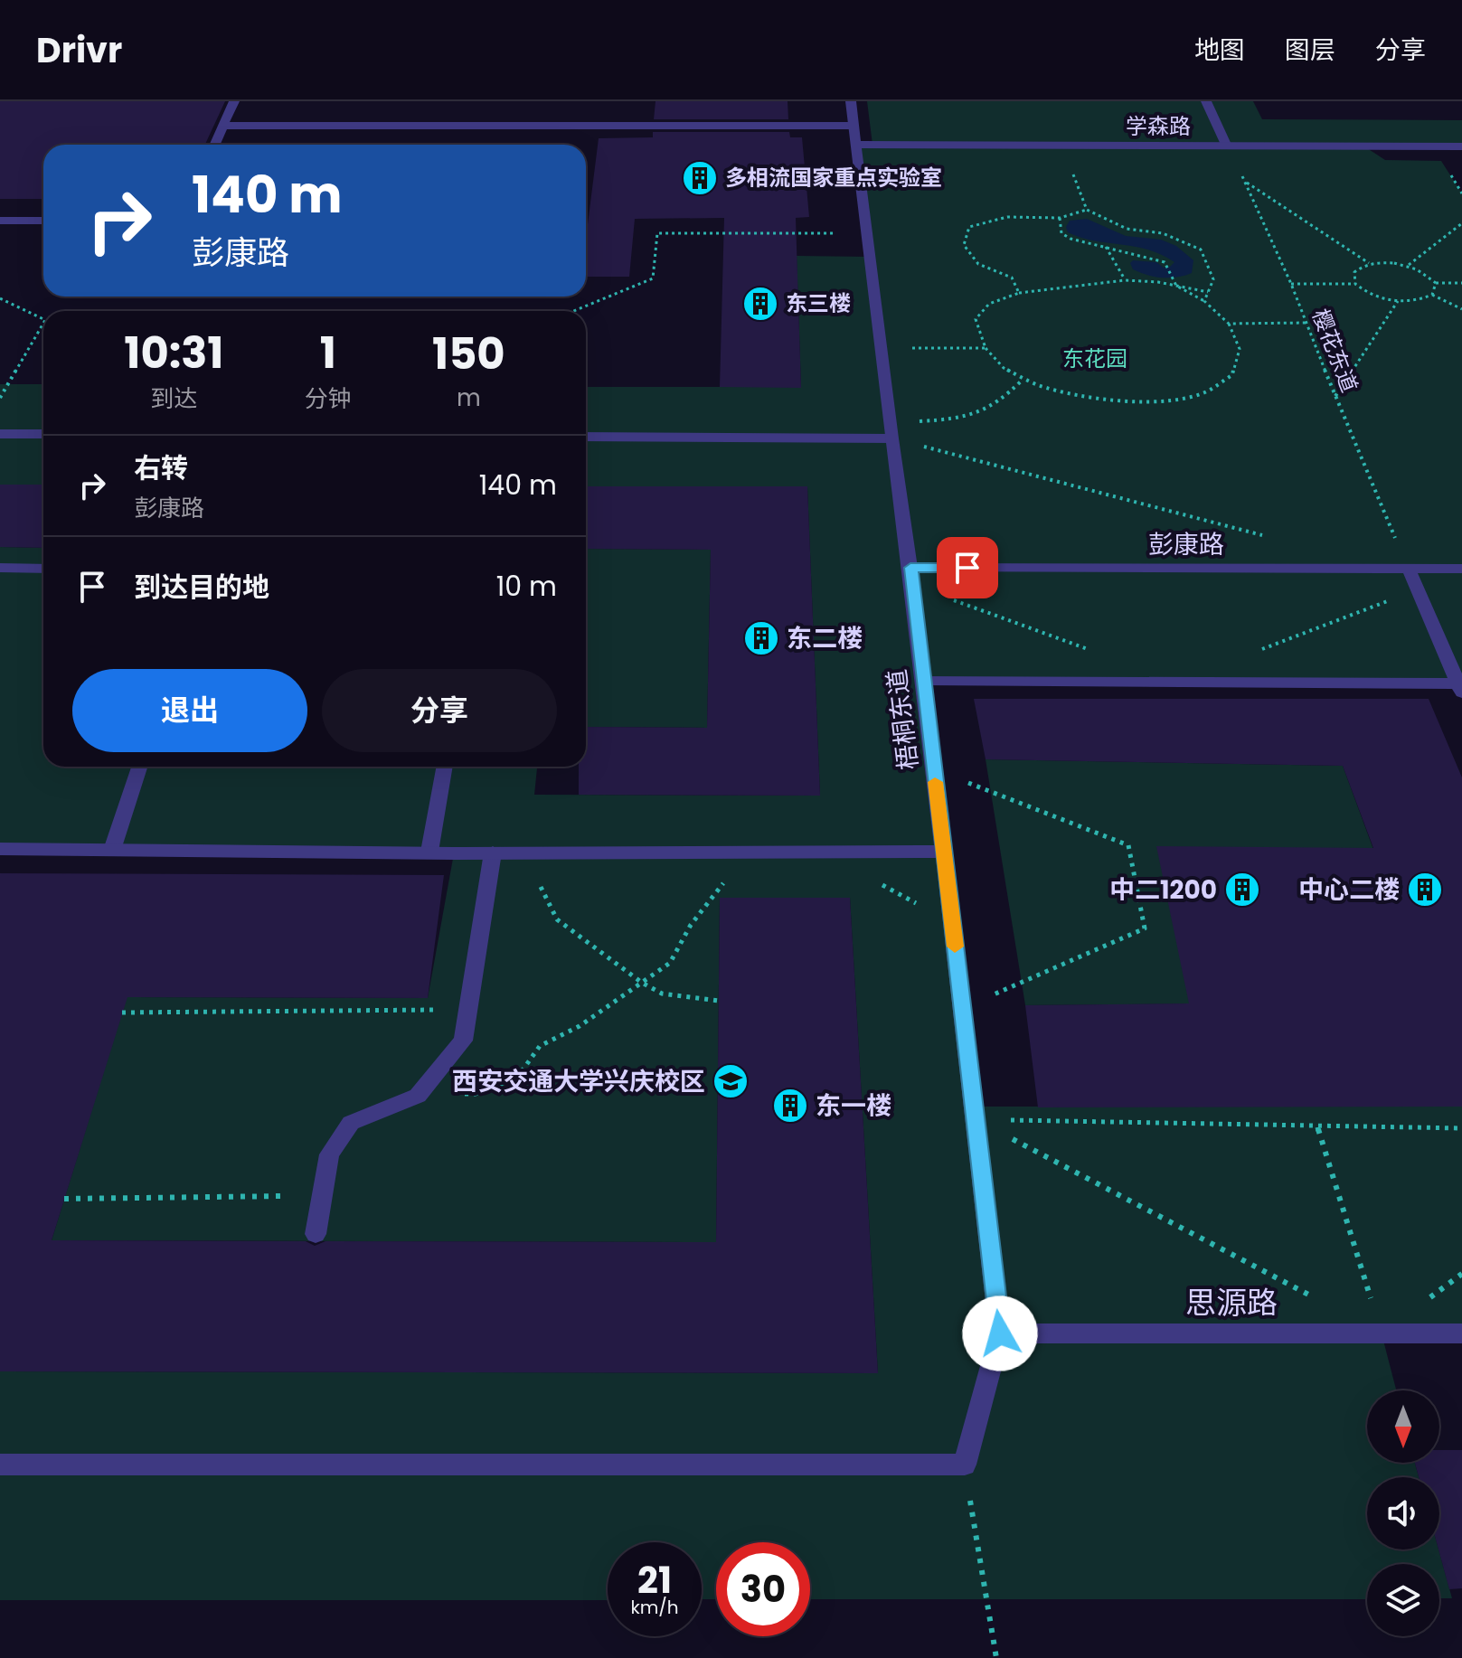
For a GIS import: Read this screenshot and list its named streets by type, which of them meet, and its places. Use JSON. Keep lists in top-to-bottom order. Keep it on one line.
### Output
{"streets":{"street":["学森路","彭康路","梧桐东道","思源路"],"path":["樱花东道"]},"crossings":[["学森路","樱花东道"],["学森路","梧桐东道"],["樱花东道","彭康路"],["彭康路","梧桐东道"],["梧桐东道","思源路"]],"parks":["东花园"],"places":{"building":["多相流国家重点实验室","东三楼","东二楼","中二1200","中心二楼","东一楼"],"school or university":["西安交通大学兴庆校区"]},"north":"bottom","page":{"header":"Drivr","nav":["地图","图层","分享"],"turn":["140 m","彭康路"],"eta":["10:31","到达","1","分钟","150","m"],"list":[{"name":"右转","note":"彭康路","value":"140 m"},{"name":"到达目的地","value":"10 m"}],"buttons":["退出","分享"],"speed":"21 km/h","limit":"30"}}
